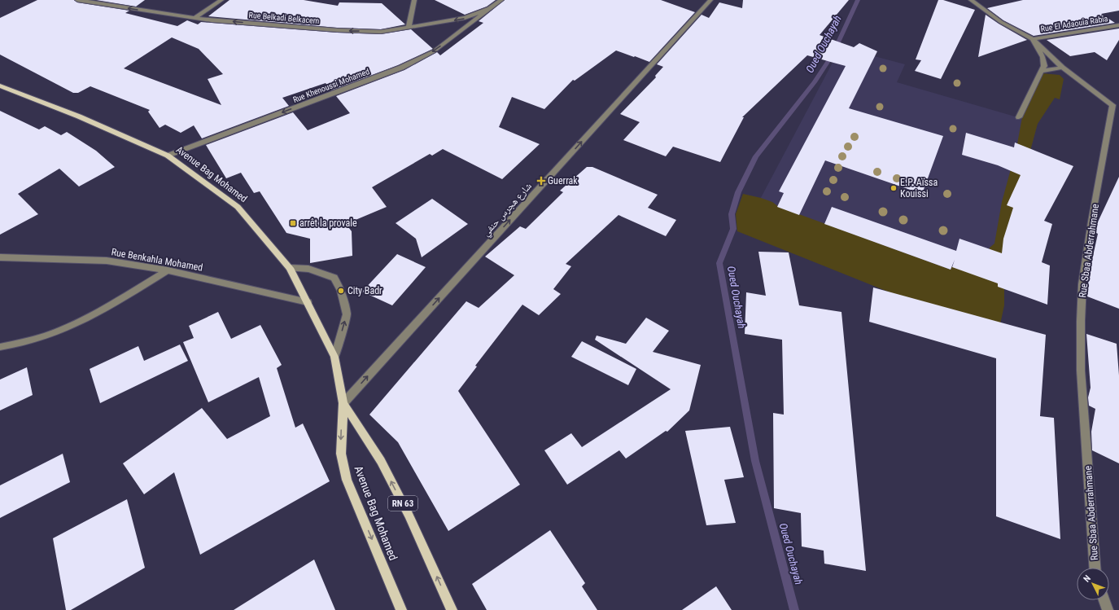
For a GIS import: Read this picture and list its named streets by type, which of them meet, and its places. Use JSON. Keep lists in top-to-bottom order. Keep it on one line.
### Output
{"streets":{"main road":["Avenue Bag Mohamed","RN 63"],"street":["Rue Belkadi Belkacem","Rue El Adaouia Rabia","Rue Khenoussi Mohamed","شارع هجرس حنفي","Rue Sbaa Abderrahmane","Rue Benkahla Mohamed"]},"crossings":[["Rue Belkadi Belkacem","Rue Khenoussi Mohamed"],["Rue El Adaouia Rabia","Rue Sbaa Abderrahmane"],["Rue Khenoussi Mohamed","Avenue Bag Mohamed"],["Avenue Bag Mohamed","شارع هجرس حنفي"],["Avenue Bag Mohamed","Rue Benkahla Mohamed"]],"one_way":["Rue Belkadi Belkacem","Rue Khenoussi Mohamed","شارع هجرس حنفي"],"water":["Oued Ouchayah"],"places":{"health":["Guerrak"],"other":["E.P. Aïssa Kouissi","City Badr"],"transit":["arrêt la provale"]},"north":"top left"}
